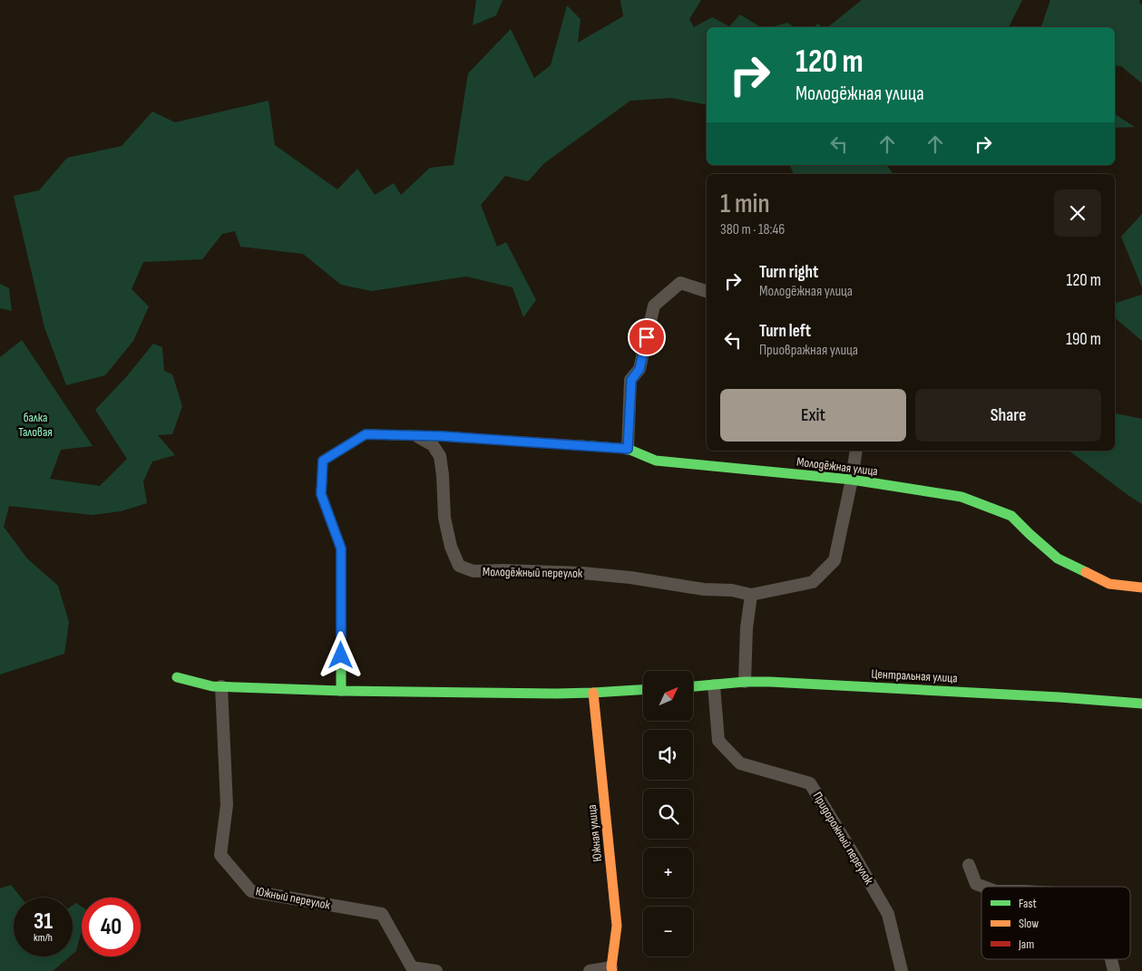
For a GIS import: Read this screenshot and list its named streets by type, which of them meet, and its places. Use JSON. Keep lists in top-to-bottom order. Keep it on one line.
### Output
{"streets":{"street":["Молодёжная улица","Молодёжный переулок","Центральная улица","Южная улица","Придорожный переулок","Южный переулок"]},"crossings":[["Молодёжная улица","Молодёжный переулок"],["Центральная улица","Придорожный переулок"]],"parks":["балка Таловая"],"legend":["Fast","Slow","Jam"],"north":"top right","page":{"turn":["120 m","Молодёжная улица"],"heading":["1 min","380 m · 18:46"],"list":[{"name":"Turn right","note":"Молодёжная улица","value":"120 m"},{"name":"Turn left","note":"Приовражная улица","value":"190 m"}],"buttons":["Exit","Share"],"map_buttons":["+","−"],"speed":"31 km/h","limit":"40"}}
